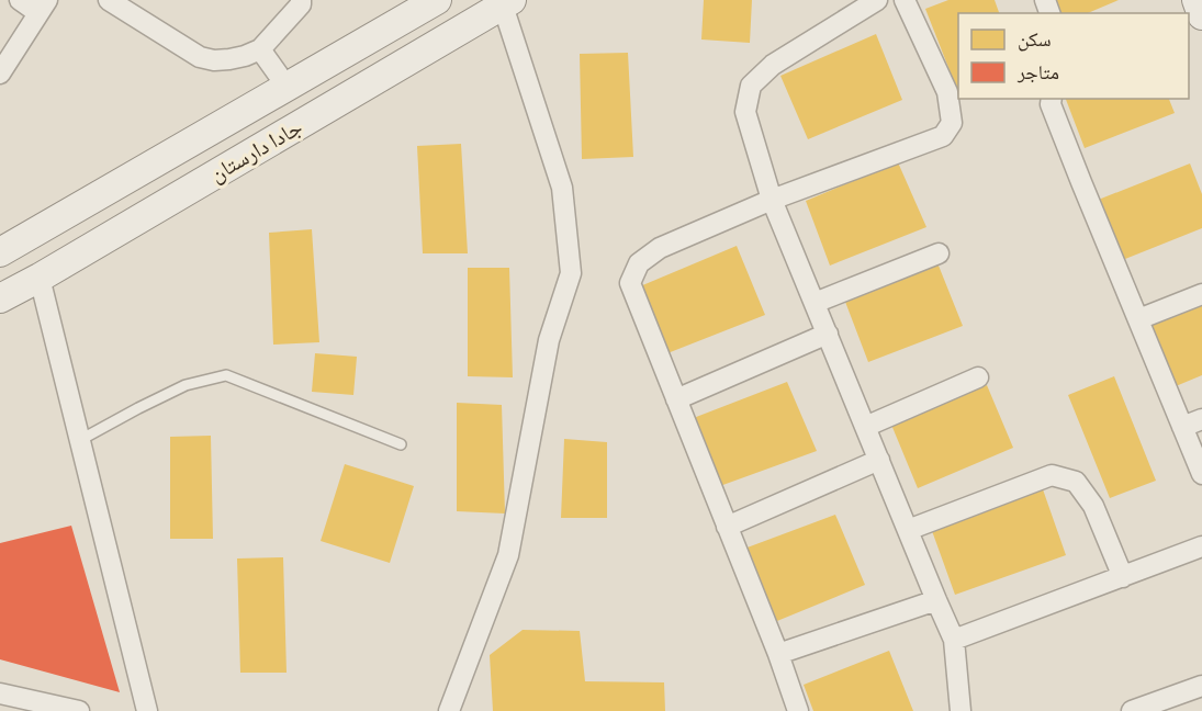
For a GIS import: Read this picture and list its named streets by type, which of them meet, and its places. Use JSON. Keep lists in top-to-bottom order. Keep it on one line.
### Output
{"streets":{"main road":["جادا دارستان"]},"legend":["سكن","متاجر"]}
